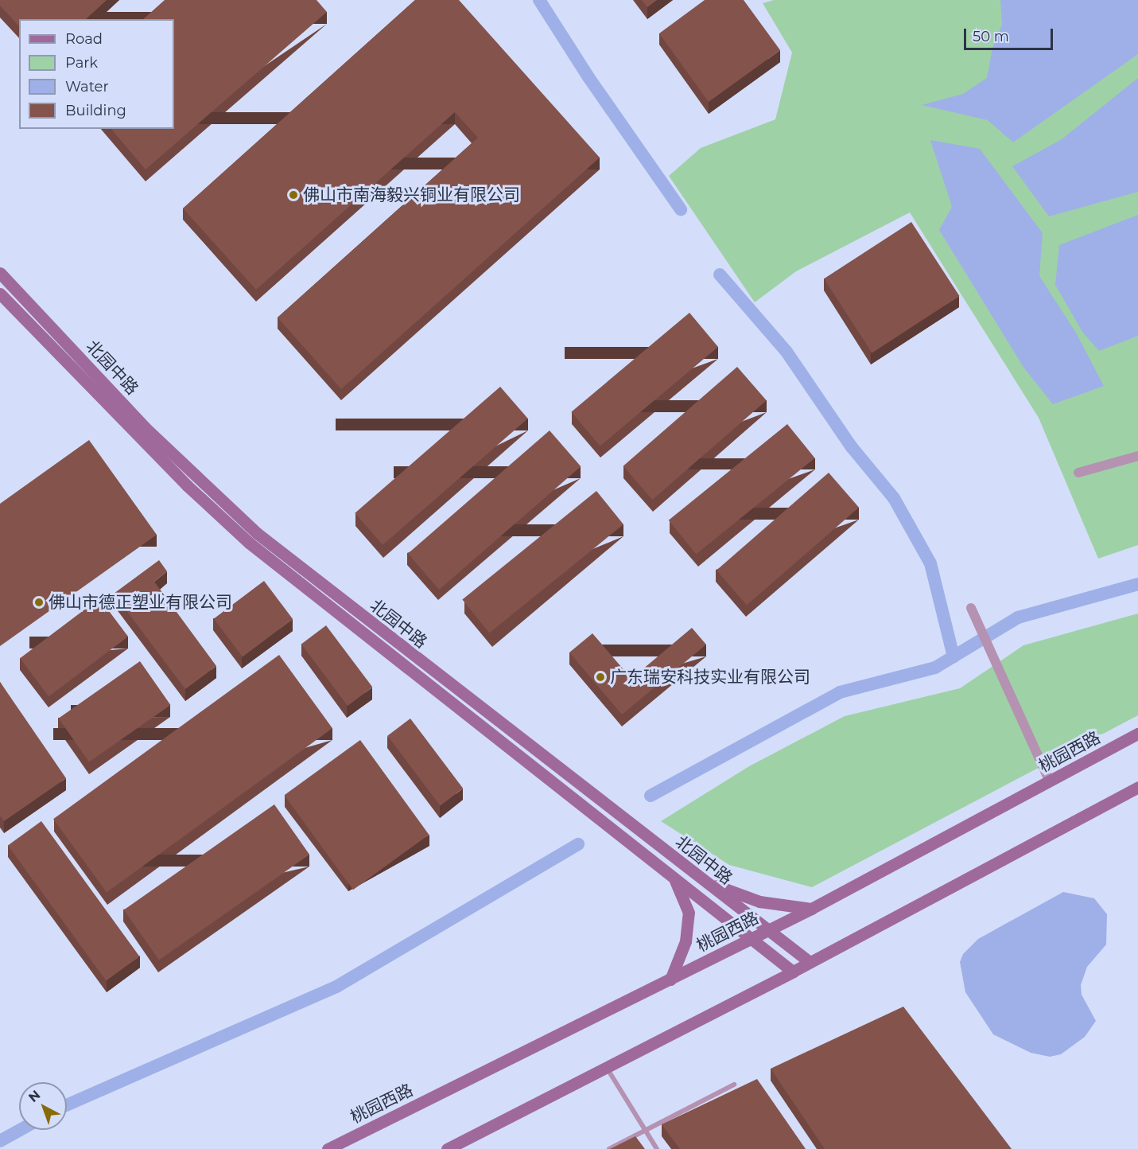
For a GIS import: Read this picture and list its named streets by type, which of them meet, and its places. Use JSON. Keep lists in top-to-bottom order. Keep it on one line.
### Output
{"streets":{"street":["北园中路","桃园西路"]},"crossings":[["北园中路","桃园西路"]],"places":["佛山市南海毅兴铜业有限公司","佛山市德正塑业有限公司","广东瑞安科技实业有限公司"],"legend":["Road","Park","Water","Building"],"scale_bar":"50 m","north":"top left"}
